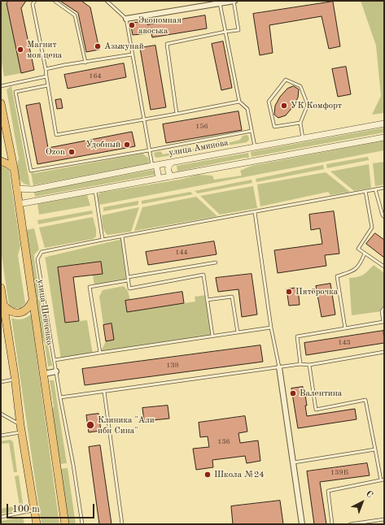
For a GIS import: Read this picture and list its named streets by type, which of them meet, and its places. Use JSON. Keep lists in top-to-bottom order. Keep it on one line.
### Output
{"streets":{"main road":["улица Шевченко"],"street":["улица Аминова"]},"crossings":[["улица Аминова","улица Шевченко"]],"places":["Экономная авоська","Азыкунай","Магнит моя цена","УК Комфорт","Удобный","Ozon","Пятёрочка","Валентина","Клиника \"Али ибн Сина\"","Школа №24"],"house_numbers":["164","156","144","143","138","136","139Б"],"scale_bar":"100 m","north":"top right"}
